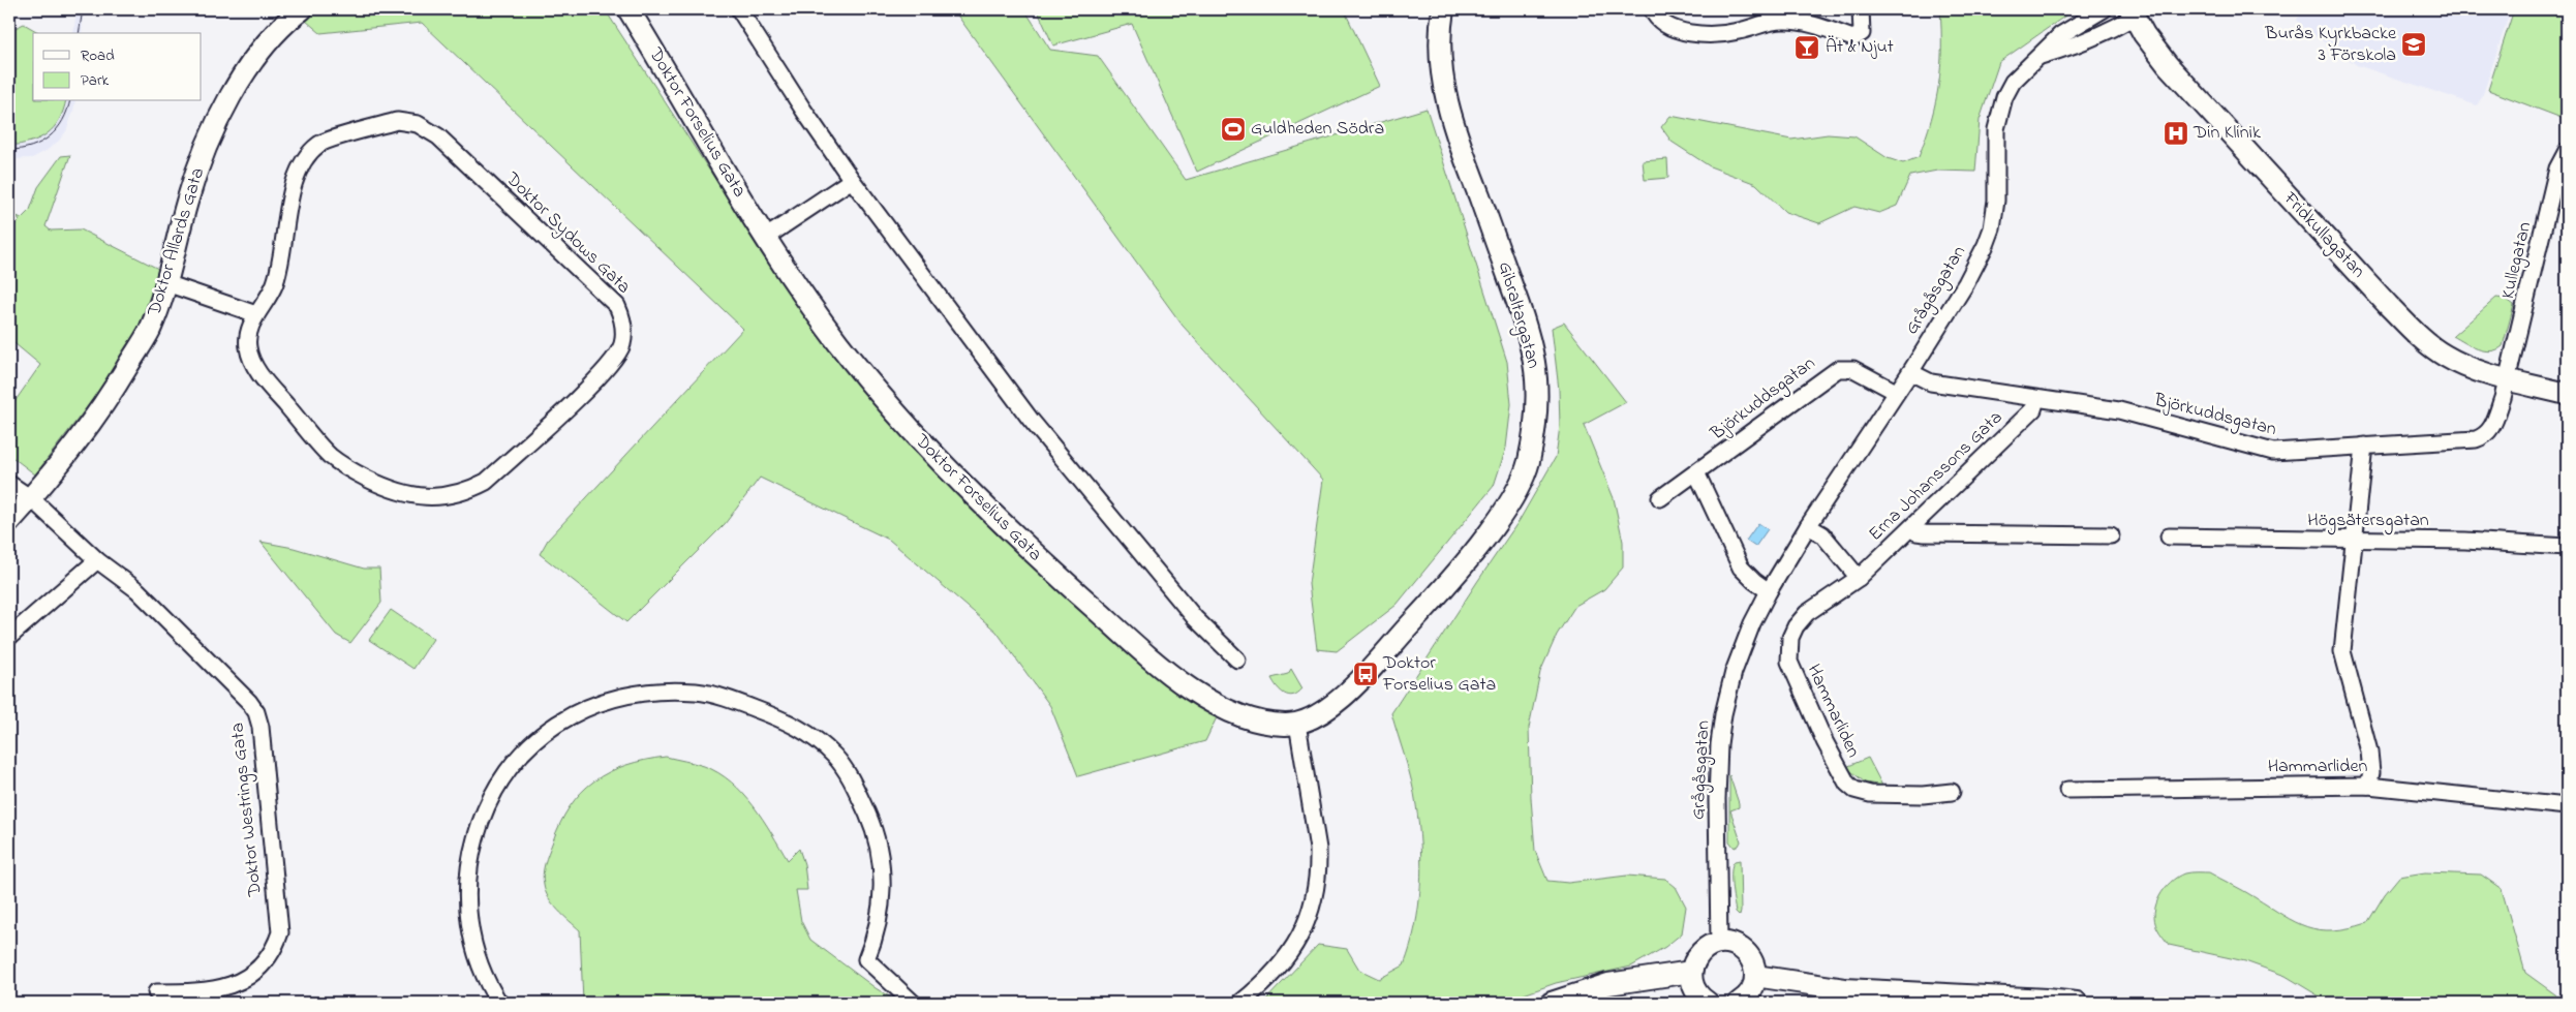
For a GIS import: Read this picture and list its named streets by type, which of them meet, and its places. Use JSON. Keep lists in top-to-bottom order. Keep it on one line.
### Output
{"streets":{"street":["Doktor Forselius Gata","Doktor Sydows Gata","Fridkullagatan","Doktor Allards Gata","Kullegatan","Grågåsgatan","Gibraltargatan","Björkuddsgatan","Erna Johanssons Gata","Högsätersgatan","Hammarliden","Doktor Westrings Gata"]},"crossings":[["Doktor Forselius Gata","Gibraltargatan"],["Fridkullagatan","Kullegatan"],["Fridkullagatan","Grågåsgatan"],["Fridkullagatan","Björkuddsgatan"],["Doktor Allards Gata","Doktor Westrings Gata"],["Kullegatan","Björkuddsgatan"],["Grågåsgatan","Björkuddsgatan"],["Björkuddsgatan","Erna Johanssons Gata"],["Erna Johanssons Gata","Hammarliden"]],"places":{"school or university":["Burås Kyrkbacke 3 Förskola"],"bar":["Ät & Njut"],"sports":["Guldheden Södra"],"hospital":["Din Klinik"],"bus stop":["Doktor Forselius Gata"]},"legend":["Road","Park"]}
